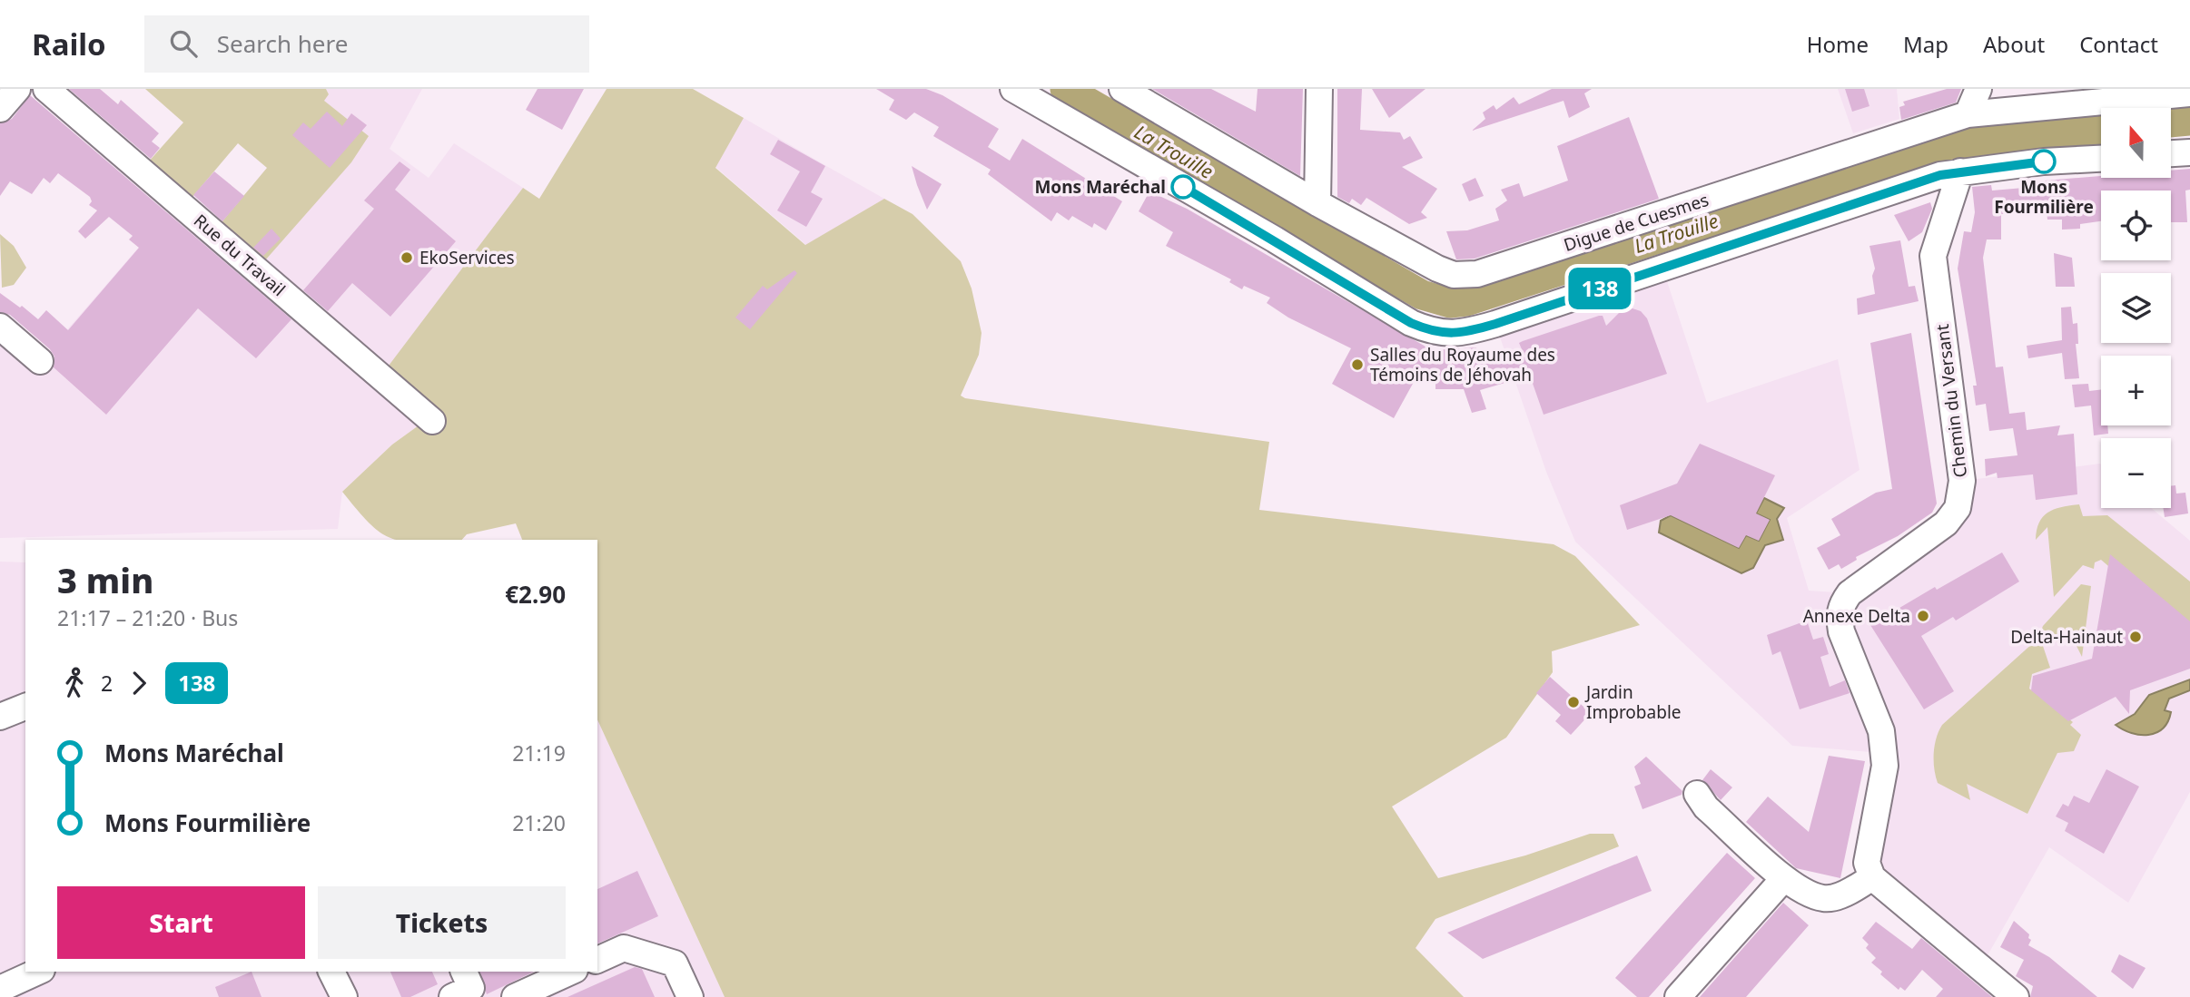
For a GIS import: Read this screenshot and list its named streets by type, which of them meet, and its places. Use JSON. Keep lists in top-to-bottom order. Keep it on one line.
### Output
{"streets":{"street":["Digue de Cuesmes","Rue du Travail","Chemin du Versant"]},"water":["La Trouille"],"places":["Mons Fourmilière","Mons Maréchal","EkoServices","Salles du Royaume des Témoins de Jéhovah","Annexe Delta","Delta-Hainaut","Jardin Improbable"],"lines":["bus line 138"],"north":"top","page":{"header":"Railo","search":"Search here","nav":["Home","Map","About","Contact"],"on_map":"138","map_buttons":["+","−"],"heading":["3 min","21:17 – 21:20 · Bus","€2.90"],"legs":["2","138"],"list":[{"name":"Mons Maréchal","value":"21:19"},{"name":"Mons Fourmilière","value":"21:20"}],"buttons":["Start","Tickets"]}}
